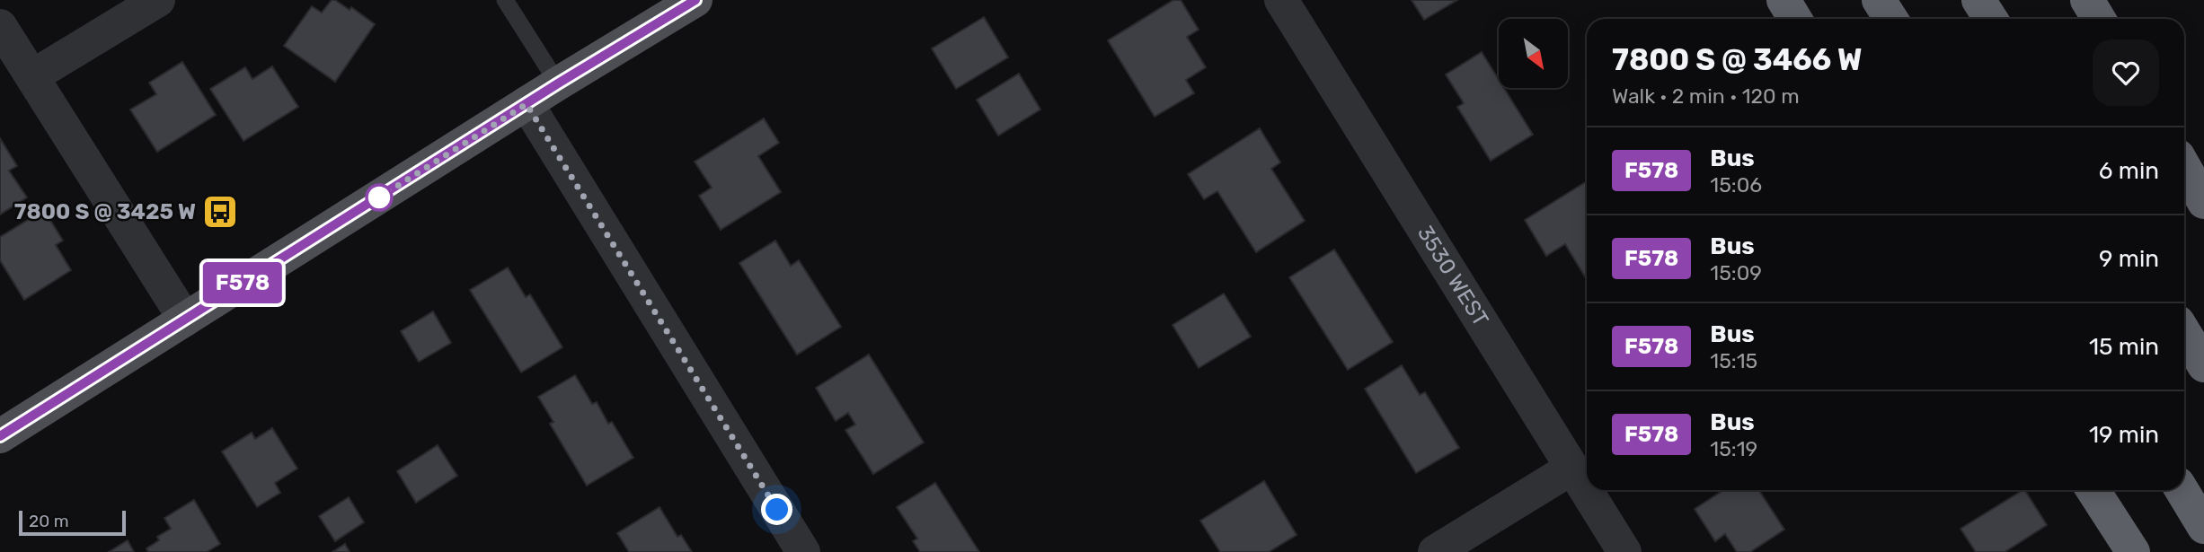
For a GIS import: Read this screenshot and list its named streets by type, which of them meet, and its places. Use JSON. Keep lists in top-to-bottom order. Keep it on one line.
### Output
{"streets":{"street":["3530 WEST"]},"places":{"bus stop":["7800 S @ 3425 W"]},"lines":["bus line F578"],"scale_bar":"20 m","north":"bottom right","page":{"on_map":"F578","heading":["7800 S @ 3466 W","Walk · 2 min · 120 m"],"list":[{"mark":"F578","name":"Bus","note":"15:06","value":"6 min"},{"mark":"F578","name":"Bus","note":"15:09","value":"9 min"},{"mark":"F578","name":"Bus","note":"15:15","value":"15 min"},{"mark":"F578","name":"Bus","note":"15:19","value":"19 min"}],"scale":"20 m"}}
